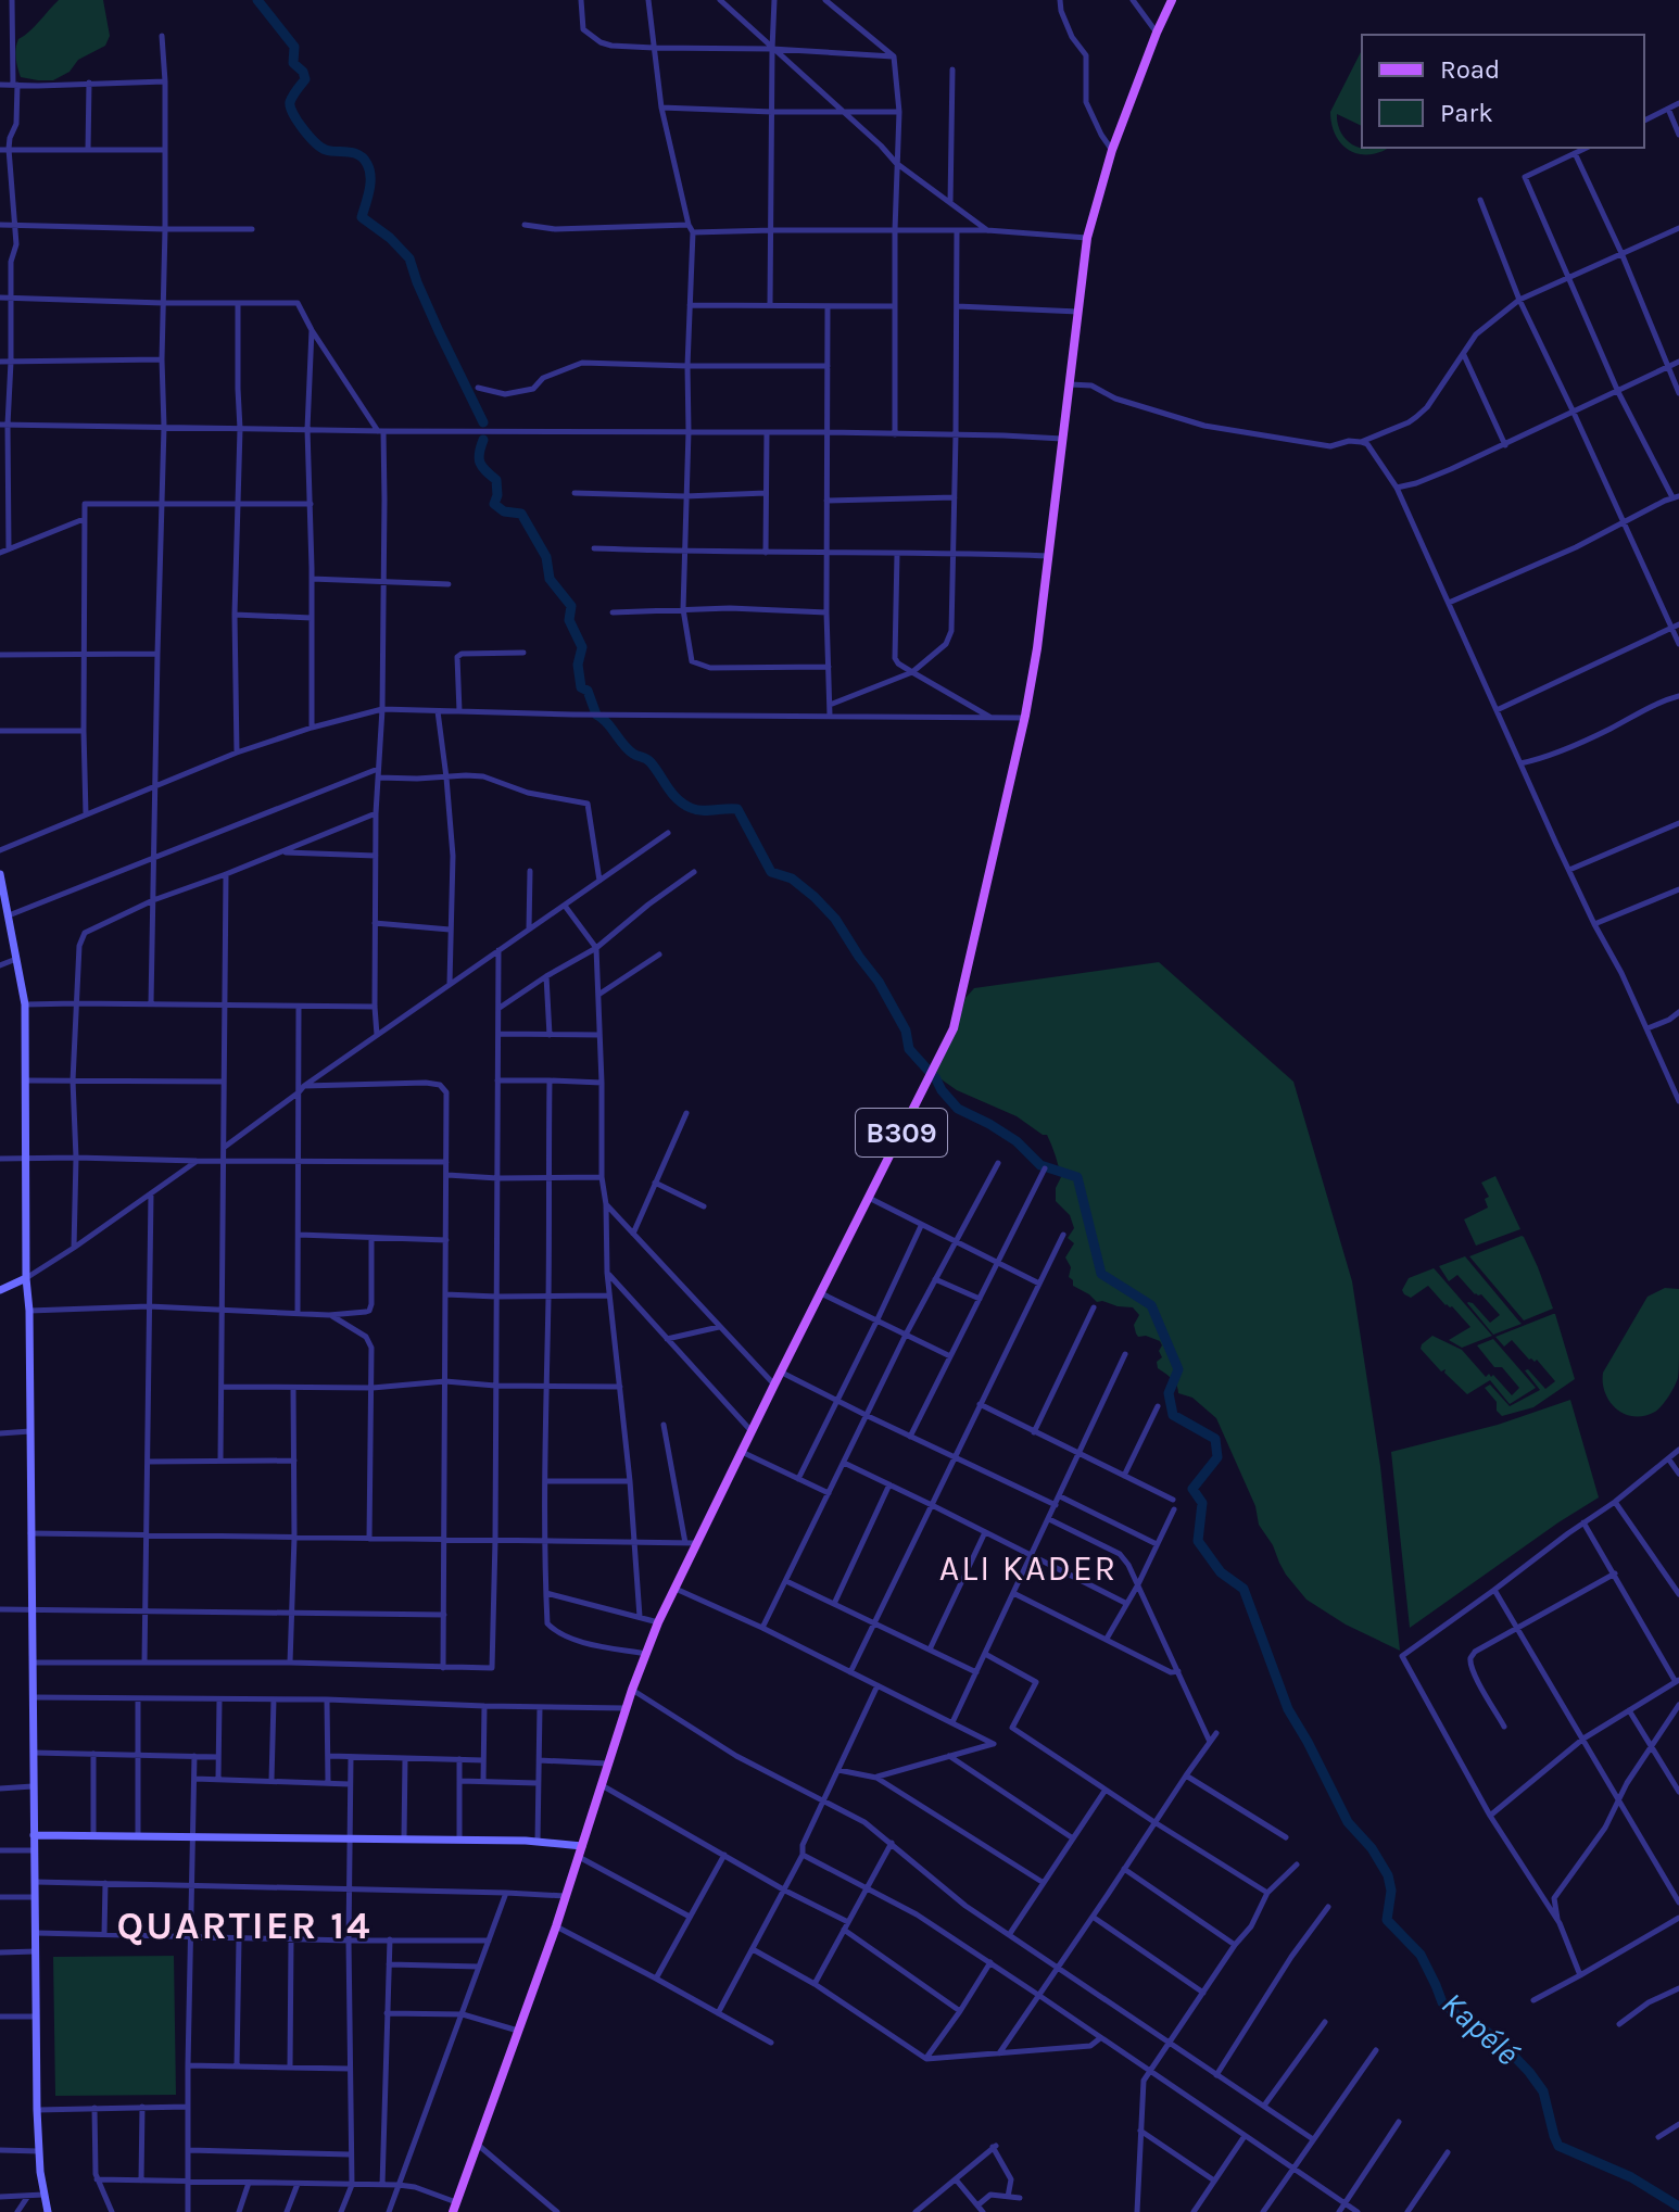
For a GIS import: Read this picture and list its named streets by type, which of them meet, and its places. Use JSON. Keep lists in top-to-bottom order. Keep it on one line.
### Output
{"streets":{"main road":["B309"]},"districts":["ALI KADER","QUARTIER 14"],"water":["Kapélé"],"legend":["Road","Park"]}
